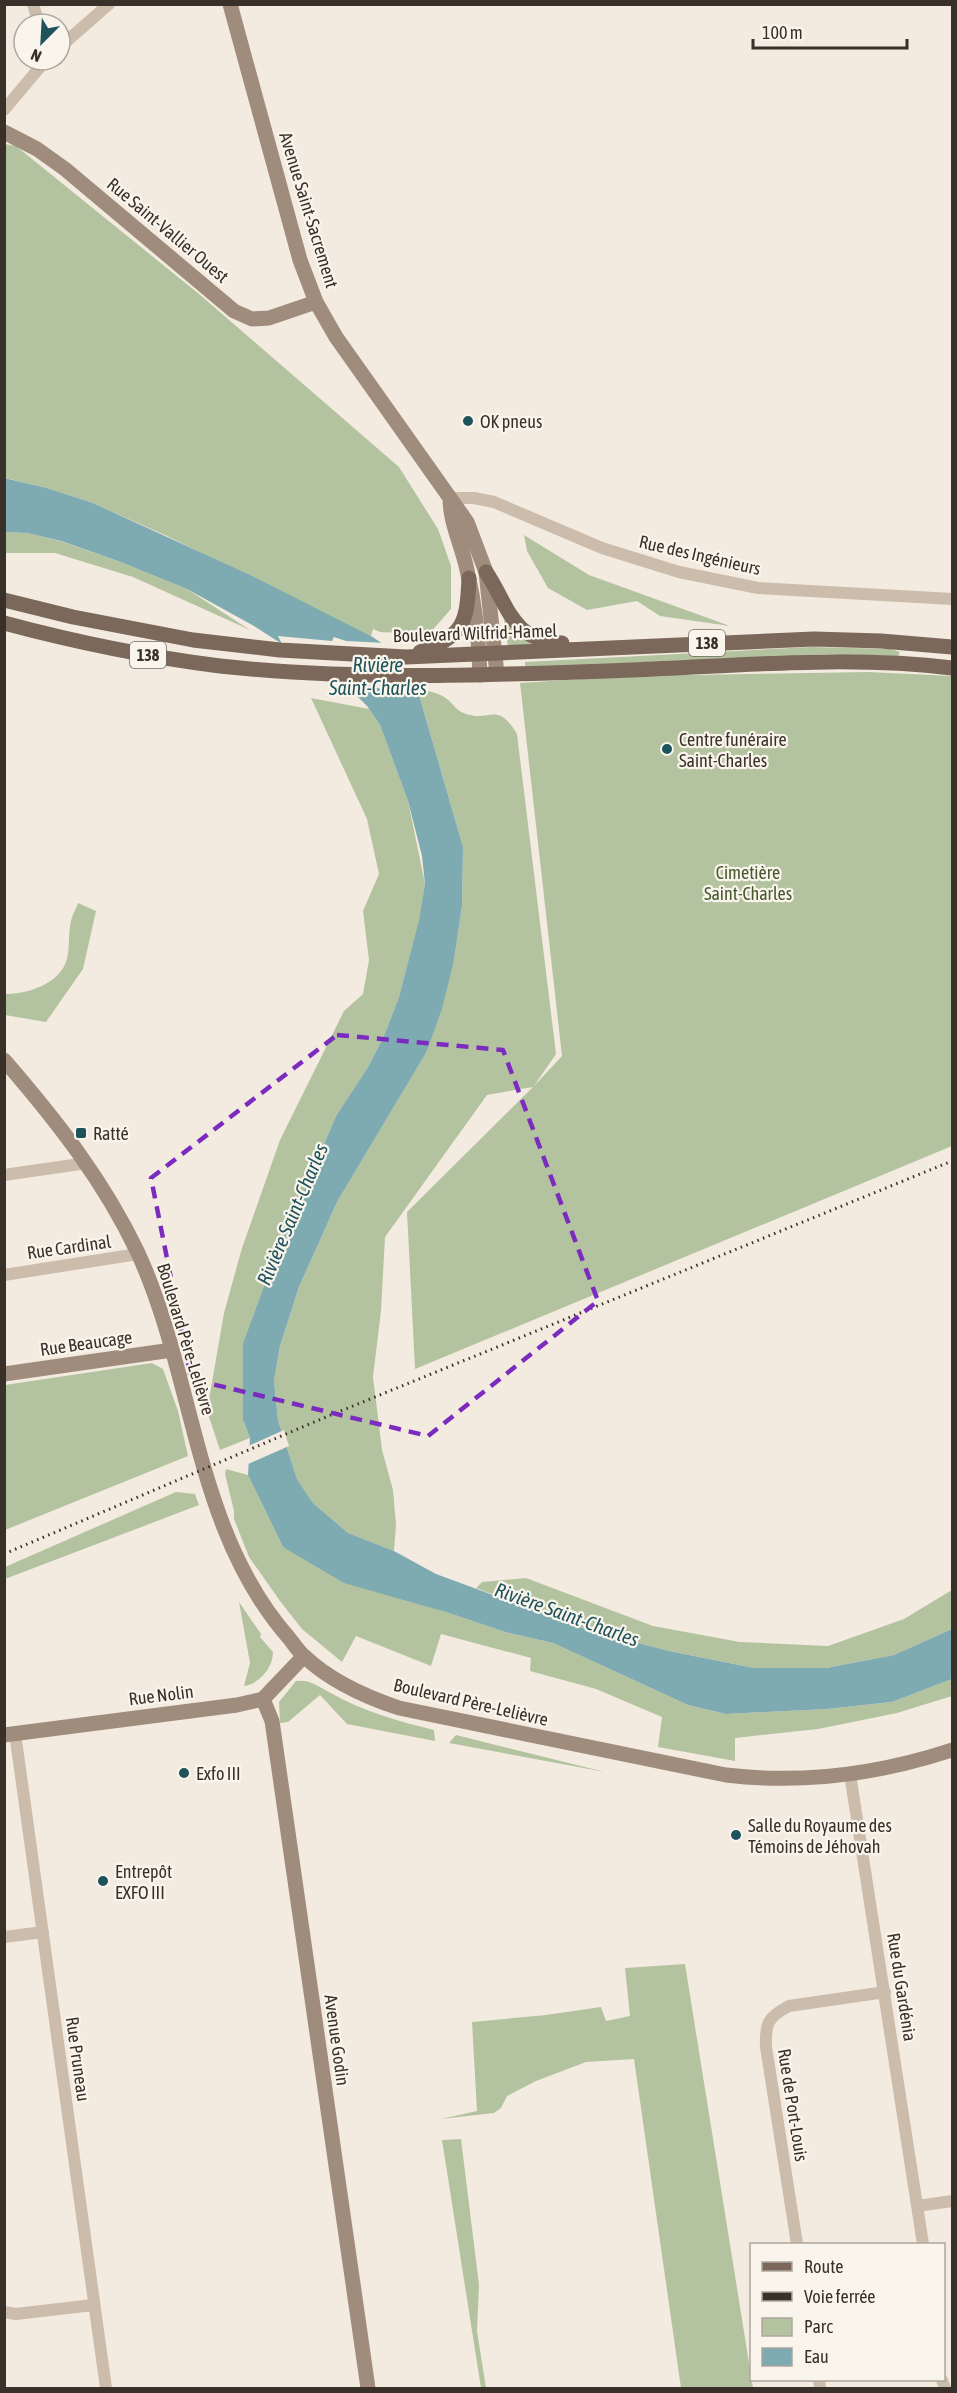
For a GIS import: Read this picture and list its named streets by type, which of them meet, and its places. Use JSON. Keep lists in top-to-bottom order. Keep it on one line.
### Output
{"streets":{"main road":["Avenue Saint-Sacrement","Rue Saint-Vallier Ouest","Boulevard Wilfrid-Hamel","138","Boulevard Père-Lelièvre","Rue Beaucage","Rue Nolin","Avenue Godin"],"street":["Rue des Ingénieurs","Rue Cardinal","Rue du Gardénia","Rue Pruneau","Rue de Port-Louis"]},"crossings":[["Avenue Saint-Sacrement","Rue Saint-Vallier Ouest"],["Avenue Saint-Sacrement","Rue des Ingénieurs"],["Avenue Saint-Sacrement","Boulevard Wilfrid-Hamel"],["Avenue Saint-Sacrement","138"],["Rue Cardinal","Boulevard Père-Lelièvre"],["Boulevard Père-Lelièvre","Rue Beaucage"],["Boulevard Père-Lelièvre","Rue du Gardénia"],["Rue Nolin","Avenue Godin"],["Rue Nolin","Rue Pruneau"],["Rue du Gardénia","Rue de Port-Louis"]],"water":["Rivière Saint-Charles"],"parks":["Cimetière Saint-Charles"],"places":{"other":["OK pneus","Centre funéraire Saint-Charles","Exfo III","Salle du Royaume des Témoins de Jéhovah","Entrepôt EXFO III"],"transit":["Ratté"]},"legend":["Route","Voie ferrée","Parc","Eau"],"scale_bar":"100 m","north":"bottom left"}
